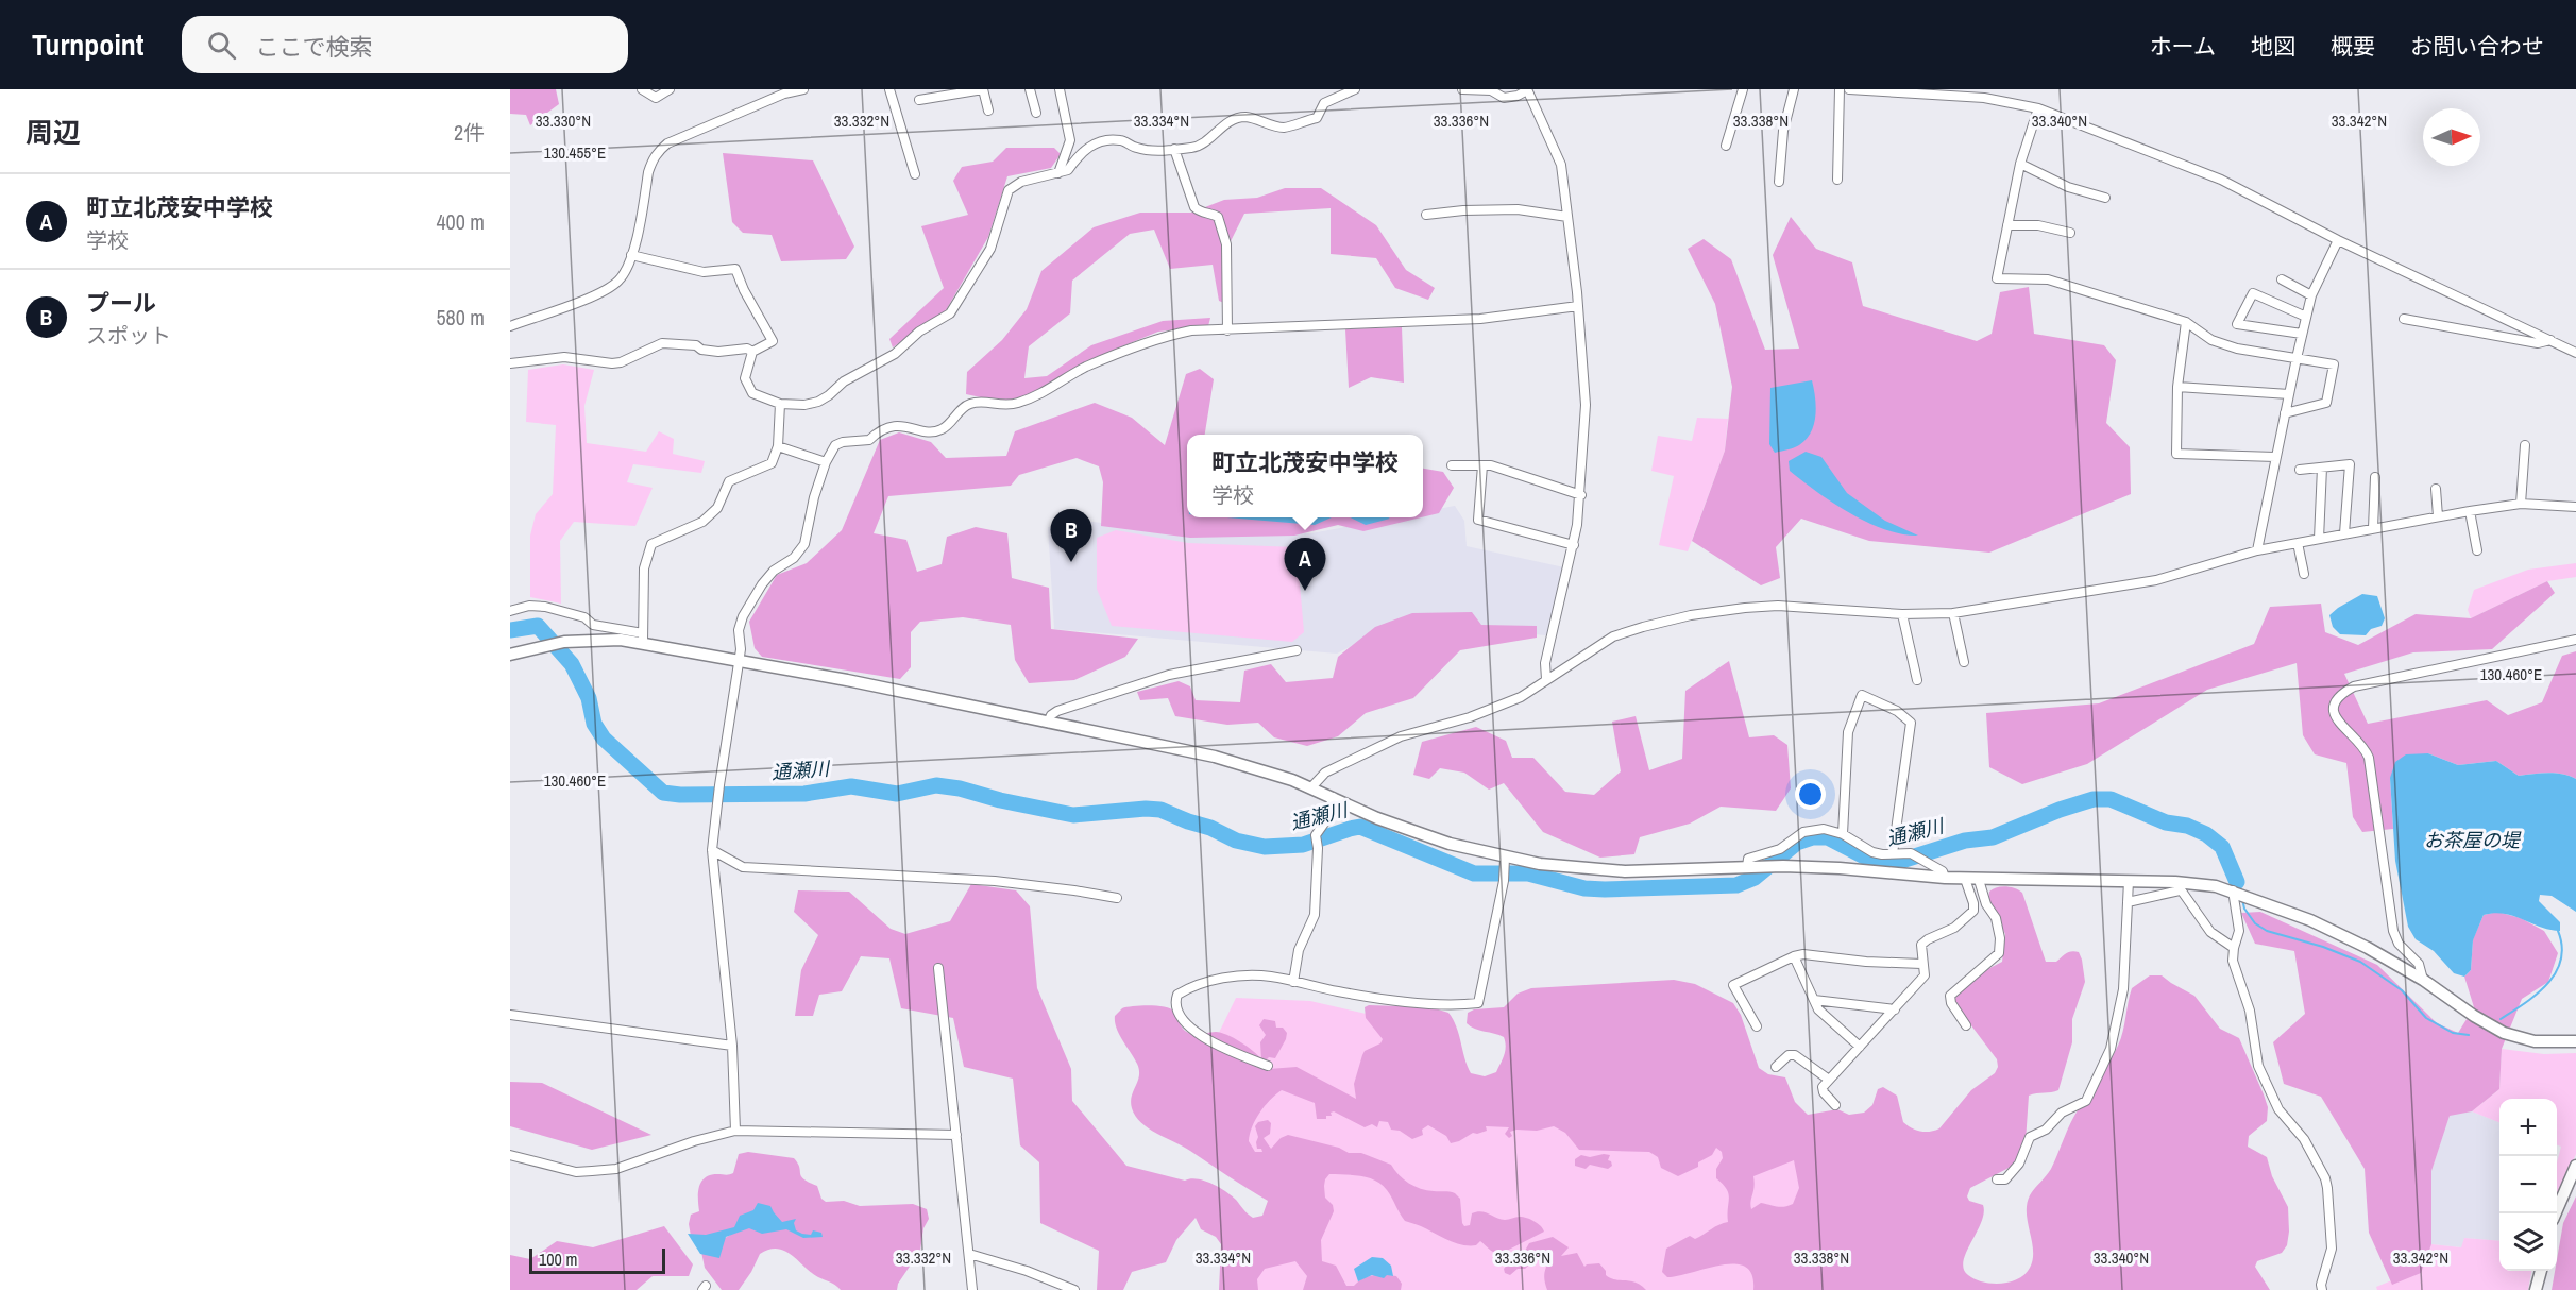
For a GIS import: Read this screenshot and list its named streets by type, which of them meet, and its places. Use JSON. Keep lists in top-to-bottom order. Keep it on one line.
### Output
{"water":["通瀬川","お茶屋の堤"],"scale_bar":"100 m","north":"right","page":{"header":"Turnpoint","search":"ここで検索","nav":["ホーム","地図","概要","お問い合わせ"],"heading":["周辺","2件"],"list":[{"mark":"A","name":"町立北茂安中学校","note":"学校","value":"400 m"},{"mark":"B","name":"プール","note":"スポット","value":"580 m"}],"popup":["町立北茂安中学校","学校"],"pins":["B","A"],"map_buttons":["+","−"],"scale":"100 m"},"coordinates":["33.330°N","33.332°N","33.334°N","33.336°N","33.338°N","33.340°N","33.342°N","130.455°E","130.460°E"]}
